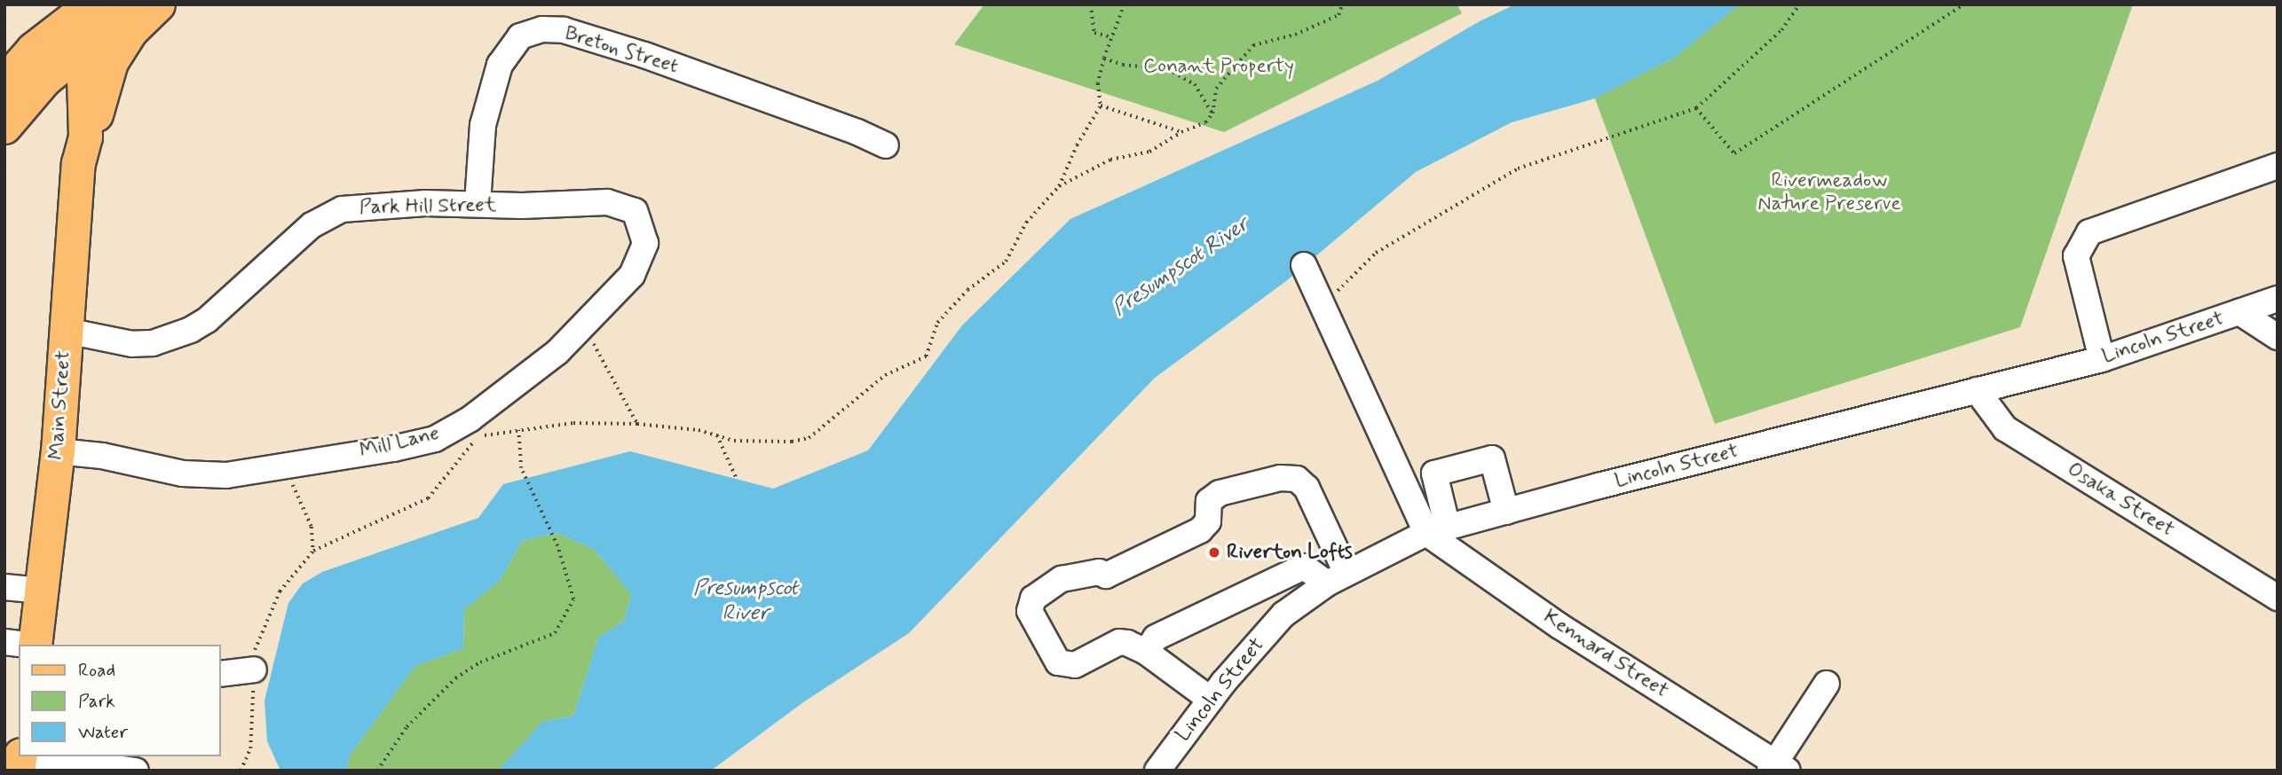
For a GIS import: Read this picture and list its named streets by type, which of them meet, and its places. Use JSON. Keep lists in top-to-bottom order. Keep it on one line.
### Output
{"streets":{"main road":["Main Street"],"street":["Breton Street","Park Hill Street","Lincoln Street","Mill Lane","Osaka Street","Kennard Street"]},"crossings":[["Breton Street","Park Hill Street"],["Park Hill Street","Main Street"],["Park Hill Street","Mill Lane"],["Lincoln Street","Osaka Street"],["Lincoln Street","Kennard Street"],["Main Street","Mill Lane"]],"water":["Presumpscot River"],"parks":["Conant Property","Rivermeadow Nature Preserve"],"places":["Riverton Lofts"],"legend":["Road","Park","Water"]}
